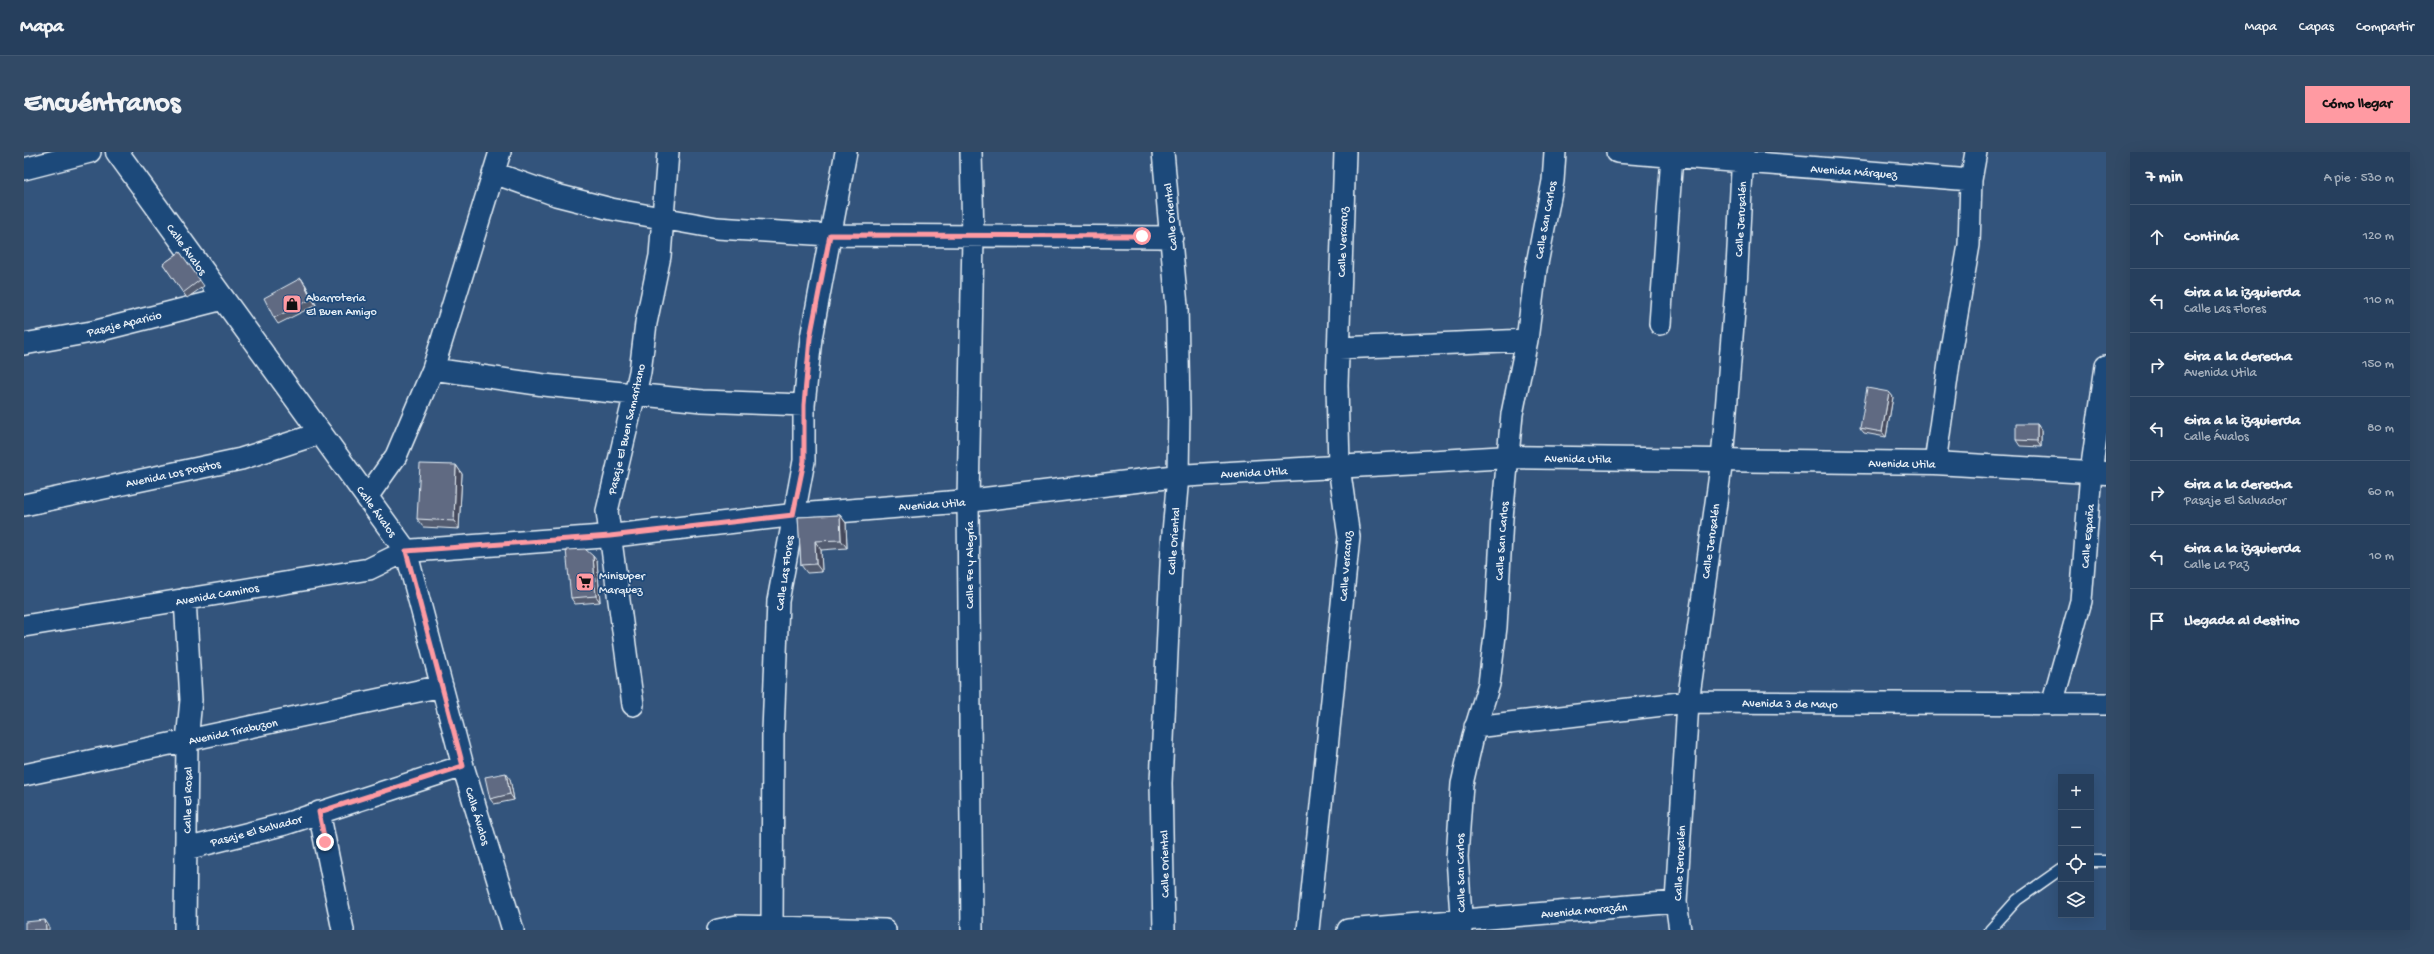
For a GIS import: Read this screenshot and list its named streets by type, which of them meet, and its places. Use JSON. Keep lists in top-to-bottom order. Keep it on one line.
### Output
{"streets":{"street":["Avenida Márquez","Calle Oriental","Calle Jerusalén","Calle San Carlos","Calle Veracruz","Calle Ávalos","Pasaje Aparicio","Pasaje El Buen Samaritano","Avenida Utila","Avenida Los Positos","Calle España","Calle Fe y Alegría","Calle Las Flores","Avenida Caminos","Avenida 3 de Mayo","Avenida Tirabuzon","Calle El Rosal","Pasaje El Salvador","Avenida Morazán"]},"crossings":[["Avenida Márquez","Calle Jerusalén"],["Calle Oriental","Avenida Utila"],["Calle Jerusalén","Avenida Utila"],["Calle Jerusalén","Avenida 3 de Mayo"],["Calle Jerusalén","Avenida Morazán"],["Calle San Carlos","Avenida Utila"],["Calle San Carlos","Avenida 3 de Mayo"],["Calle San Carlos","Avenida Morazán"],["Calle Veracruz","Avenida Utila"],["Calle Ávalos","Pasaje Aparicio"],["Calle Ávalos","Avenida Utila"],["Calle Ávalos","Avenida Los Positos"],["Calle Ávalos","Avenida Caminos"],["Calle Ávalos","Avenida Tirabuzon"],["Calle Ávalos","Pasaje El Salvador"],["Pasaje El Buen Samaritano","Avenida Utila"],["Avenida Utila","Calle España"],["Avenida Utila","Calle Fe y Alegría"],["Avenida Utila","Calle Las Flores"],["Avenida Utila","Avenida Caminos"],["Calle España","Avenida 3 de Mayo"],["Avenida Caminos","Calle El Rosal"],["Avenida Tirabuzon","Calle El Rosal"],["Calle El Rosal","Pasaje El Salvador"]],"places":{"shop":["Abarroteria El Buen Amigo"],"supermarket":["Minisuper Marquez"]},"page":{"header":"Mapa","nav":["Mapa","Capas","Compartir"],"buttons":"Cómo llegar","title":"Encuéntranos","heading":["7 min","A pie · 530 m"],"list":[["Continúa","120 m"],["Gira a la izquierda","Calle Las Flores","110 m"],["Gira a la derecha","Avenida Utila","150 m"],["Gira a la izquierda","Calle Ávalos","80 m"],["Gira a la derecha","Pasaje El Salvador","60 m"],["Gira a la izquierda","Calle La Paz","10 m"],"Llegada al destino"],"map_buttons":["+","−"]}}
